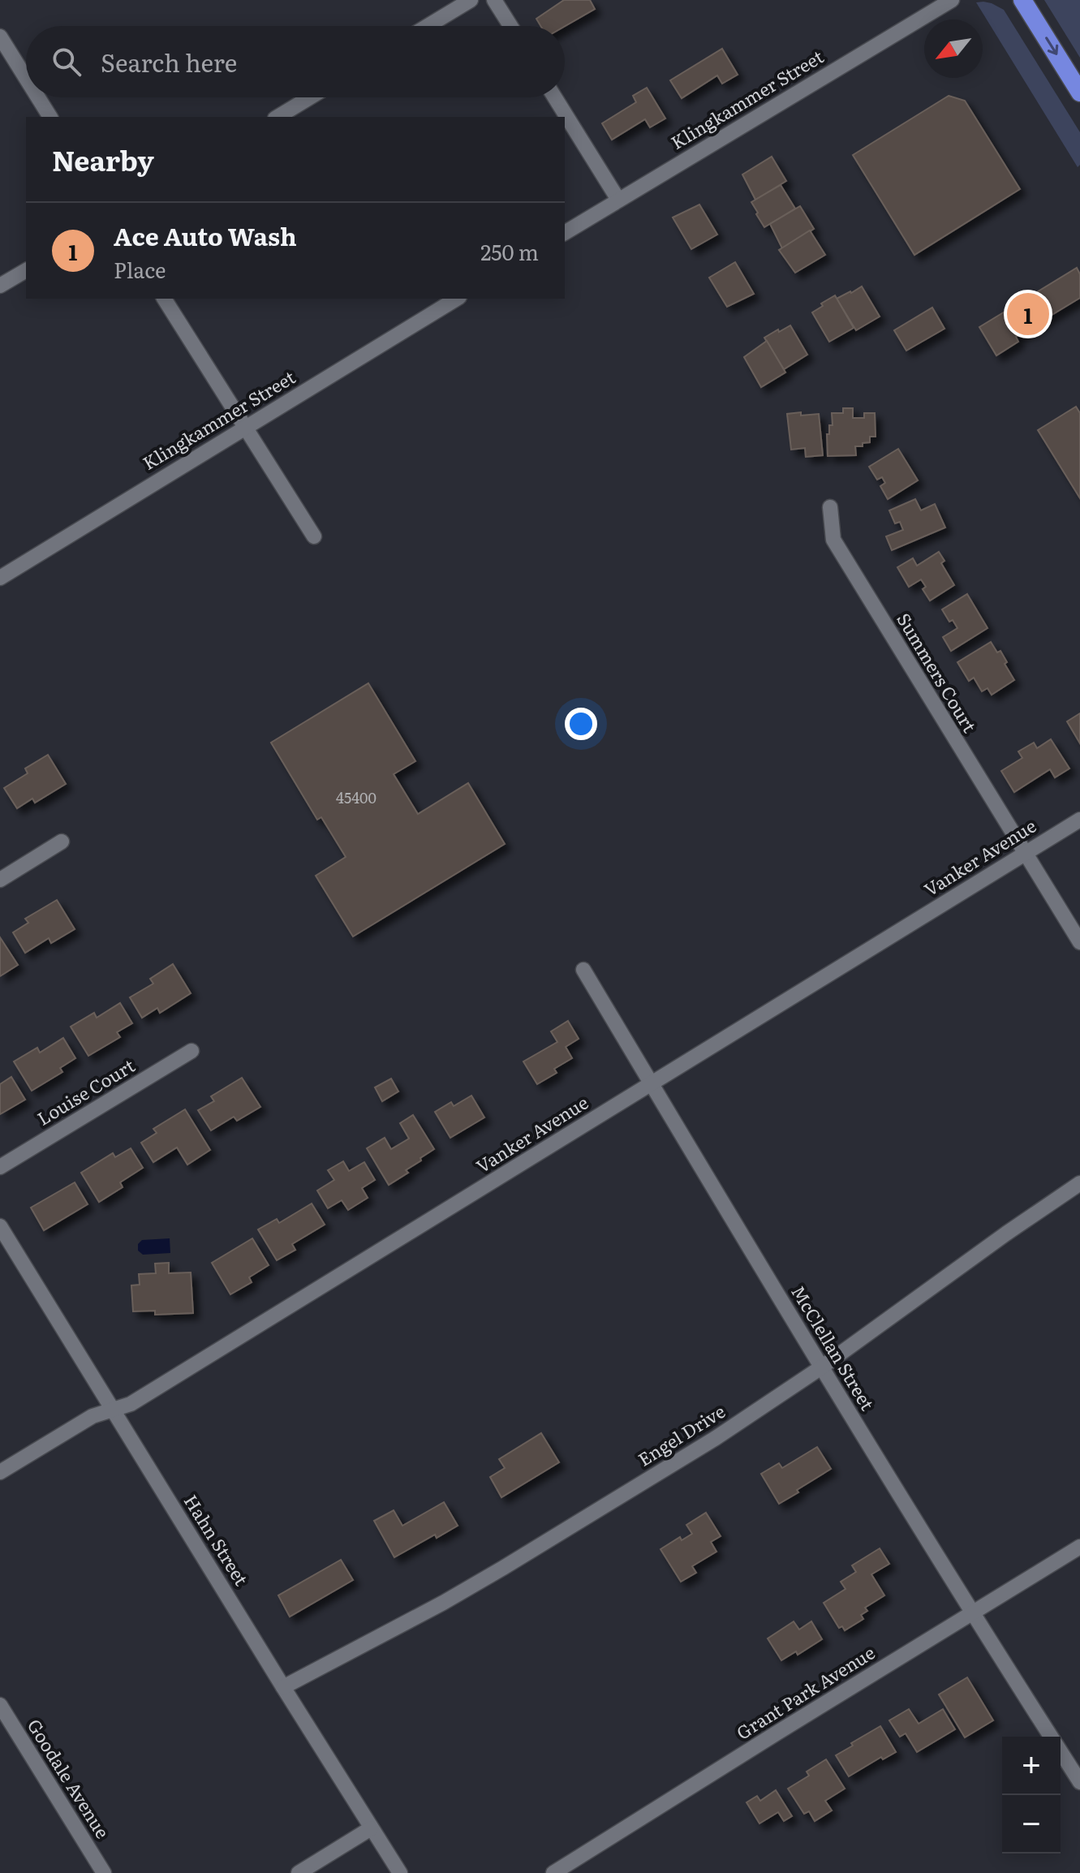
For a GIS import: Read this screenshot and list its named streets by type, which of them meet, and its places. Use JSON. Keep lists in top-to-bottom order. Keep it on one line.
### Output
{"streets":{"street":["Klingkammer Street","Summers Court","Vanker Avenue","Louise Court","McClellan Street","Engel Drive","Hahn Street","Grant Park Avenue","Goodale Avenue"]},"crossings":[["Summers Court","Vanker Avenue"],["Vanker Avenue","McClellan Street"],["Vanker Avenue","Hahn Street"],["McClellan Street","Engel Drive"],["McClellan Street","Grant Park Avenue"],["Engel Drive","Hahn Street"]],"house_numbers":["45400"],"north":"bottom left","page":{"search":"Search here","heading":"Nearby","list":[{"mark":"1","name":"Ace Auto Wash","note":"Place","value":"250 m"}],"pins":"1","map_buttons":["+","−"]}}
